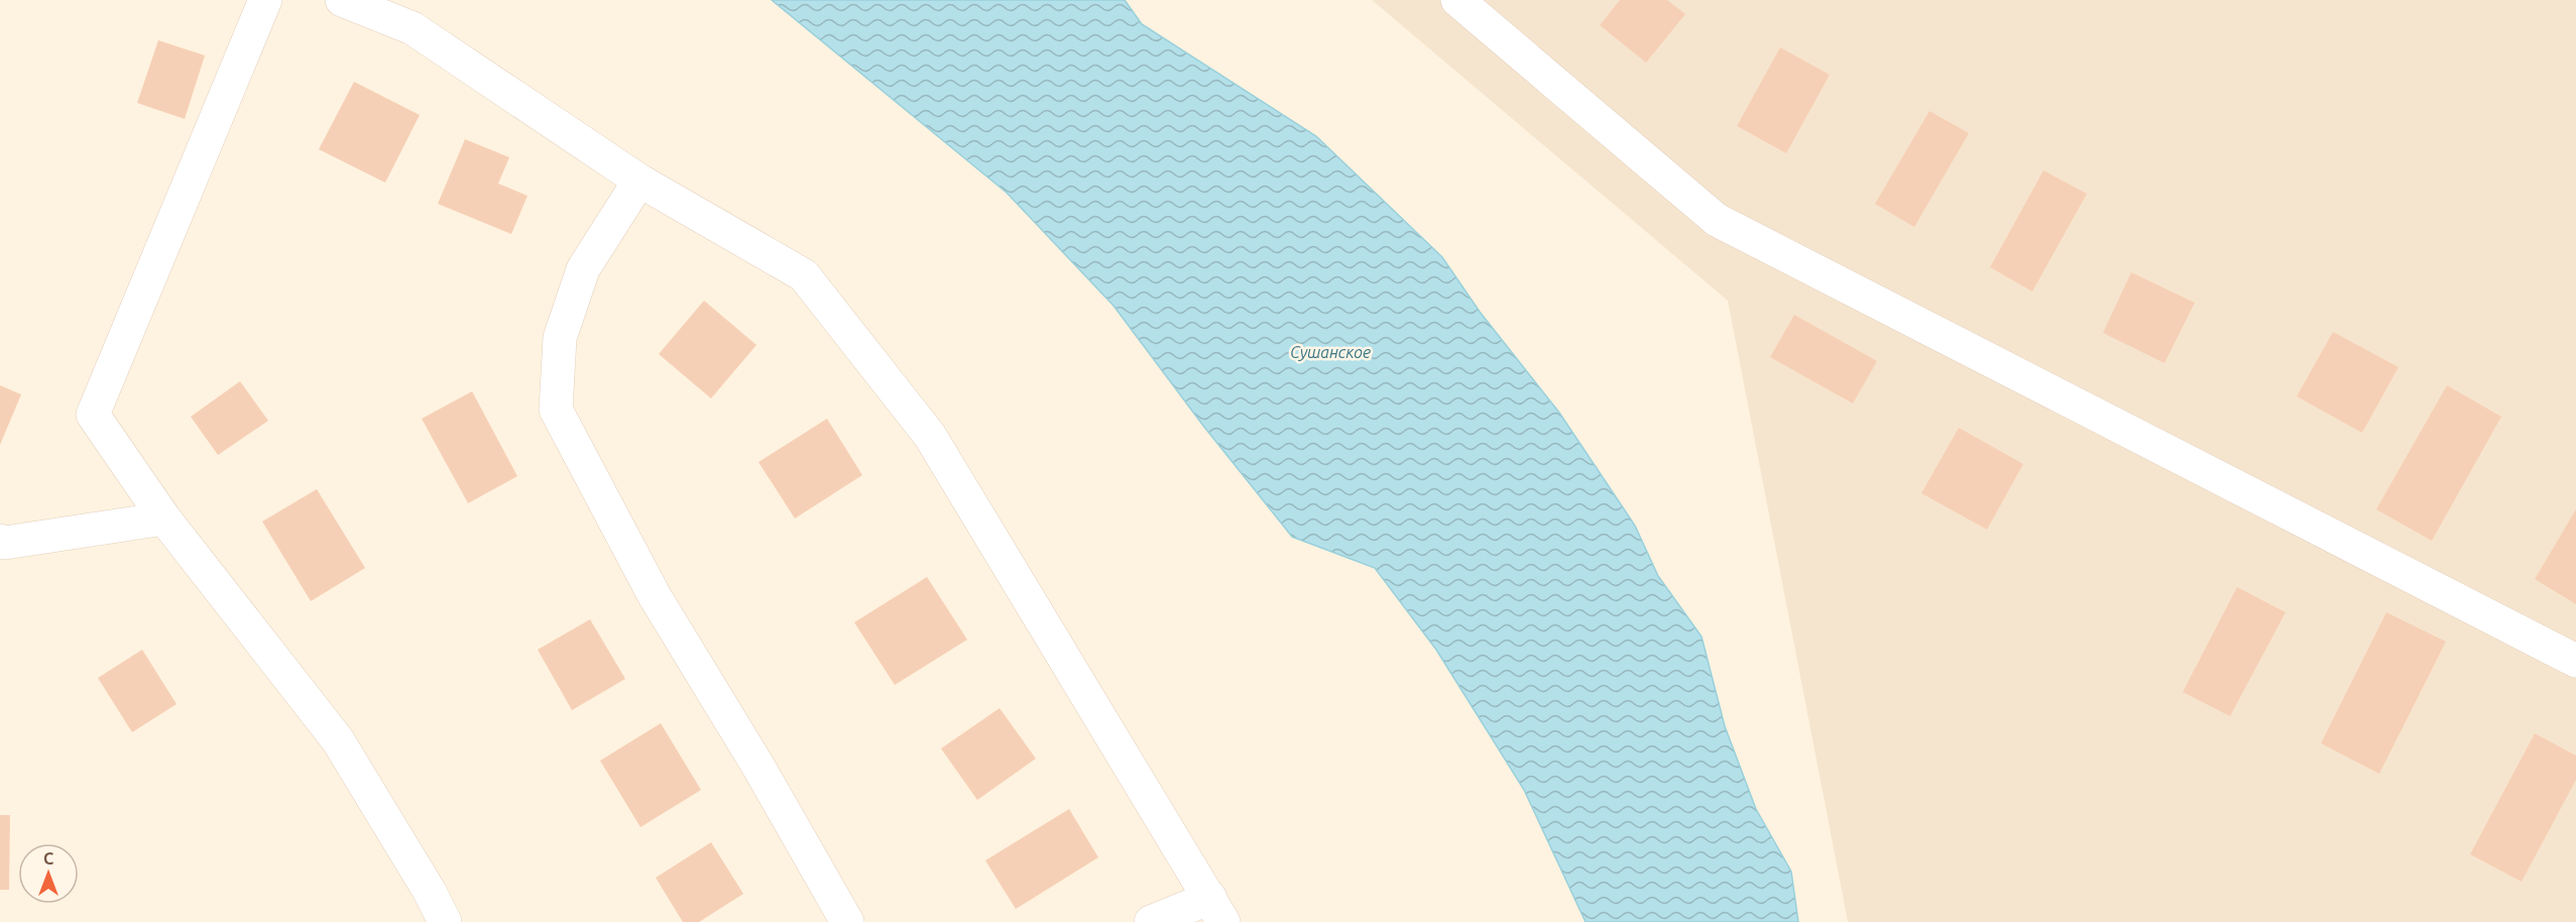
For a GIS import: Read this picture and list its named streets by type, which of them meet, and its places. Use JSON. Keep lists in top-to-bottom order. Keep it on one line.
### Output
{"water":["Сушанское"],"north":"top"}
